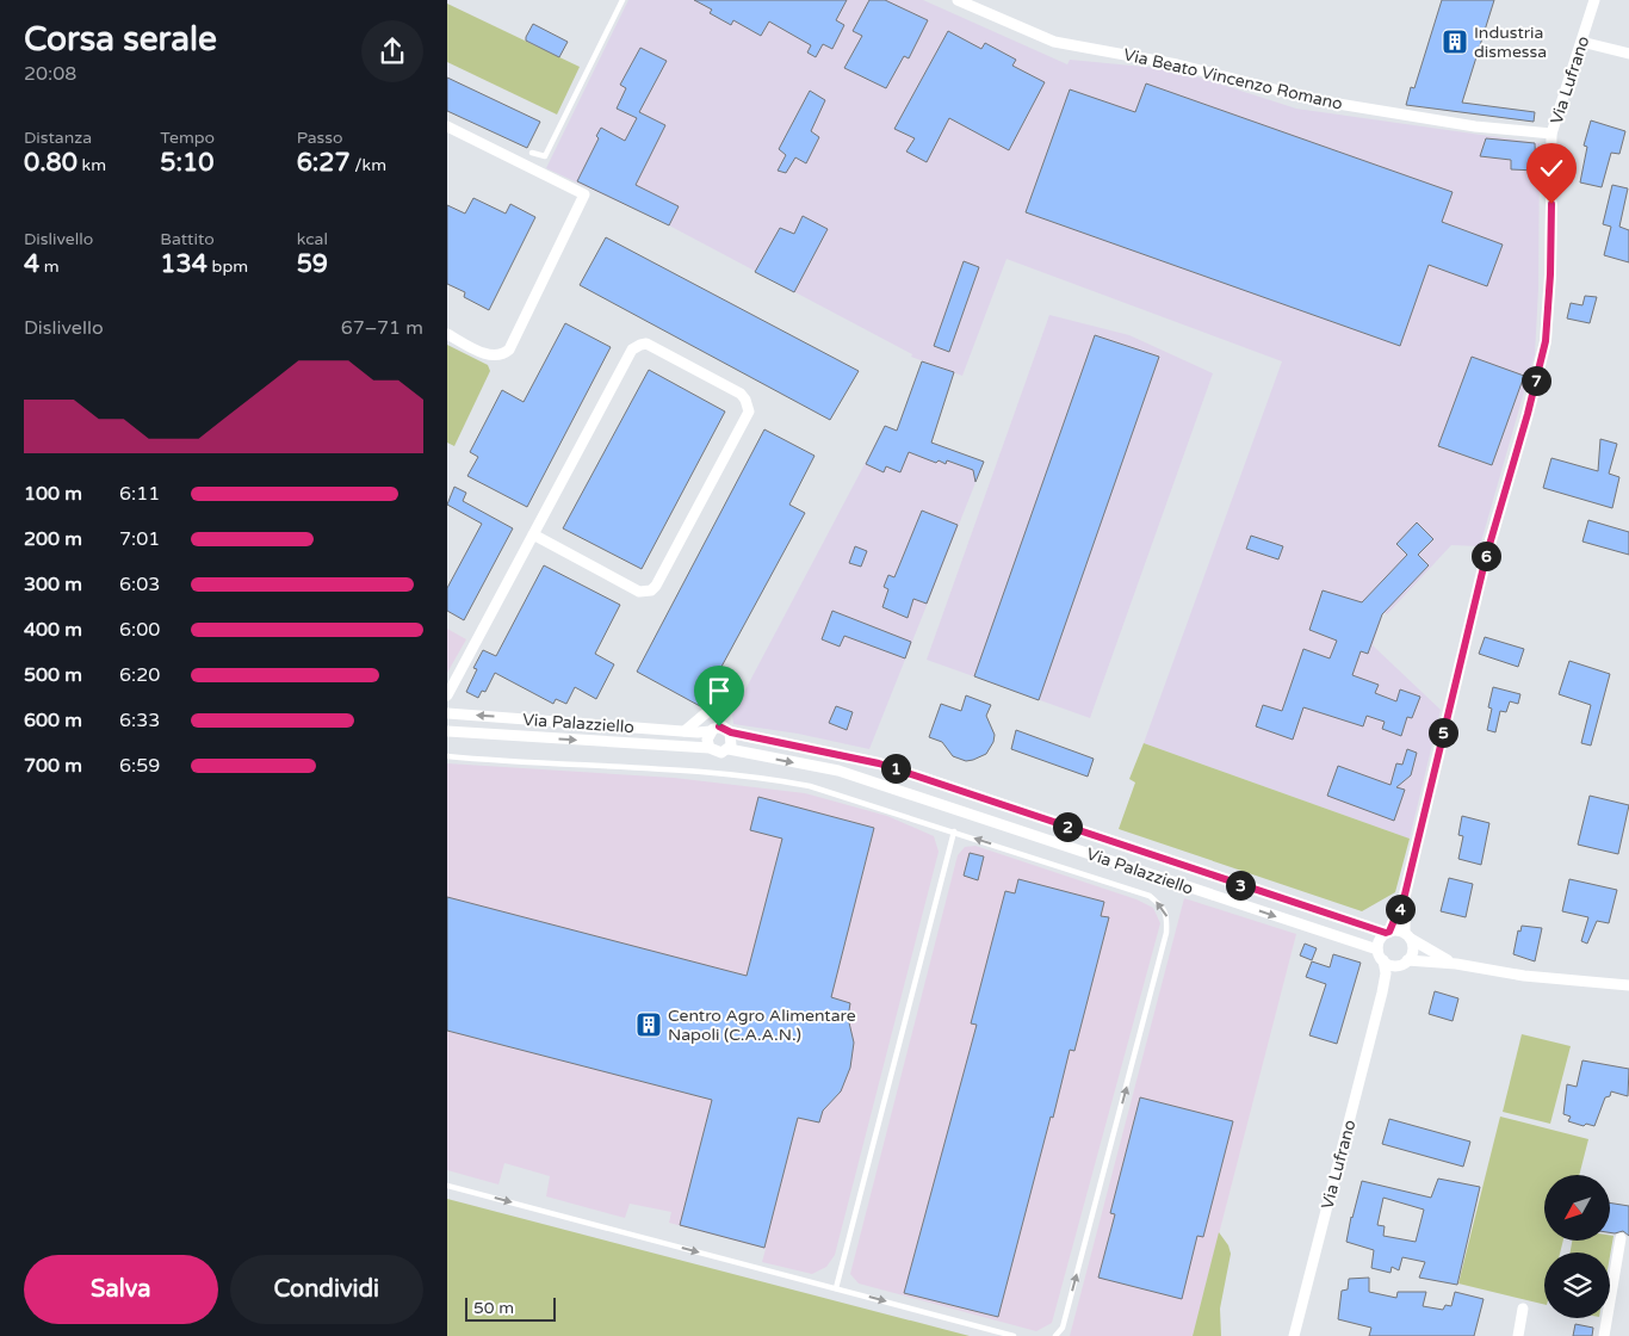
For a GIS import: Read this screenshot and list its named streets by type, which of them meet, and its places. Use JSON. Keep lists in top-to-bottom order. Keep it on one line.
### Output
{"streets":{"street":["Via Beato Vincenzo Romano","Via Lufrano","Via Palazziello"]},"crossings":[["Via Beato Vincenzo Romano","Via Lufrano"],["Via Lufrano","Via Palazziello"]],"places":{"building":["Industria dismessa","Centro Agro Alimentare Napoli (C.A.A.N.)"]},"scale_bar":"50 m","north":"bottom left","page":{"heading":["Corsa serale","20:08"],"stats":[["Distanza","0.80 km"],["Tempo","5:10"],["Passo","6:27 /km"],["Dislivello","4 m"],["Battito","134 bpm"],["kcal","59"]],"chart":["Dislivello","67–71 m"],"pins":["7","6","5","1","2","3","4"],"list":[{"name":"100 m","note":"6:11"},{"name":"200 m","note":"7:01"},{"name":"300 m","note":"6:03"},{"name":"400 m","note":"6:00"},{"name":"500 m","note":"6:20"},{"name":"600 m","note":"6:33"},{"name":"700 m","note":"6:59"}],"buttons":["Salva","Condividi"],"scale":"50 m"}}
